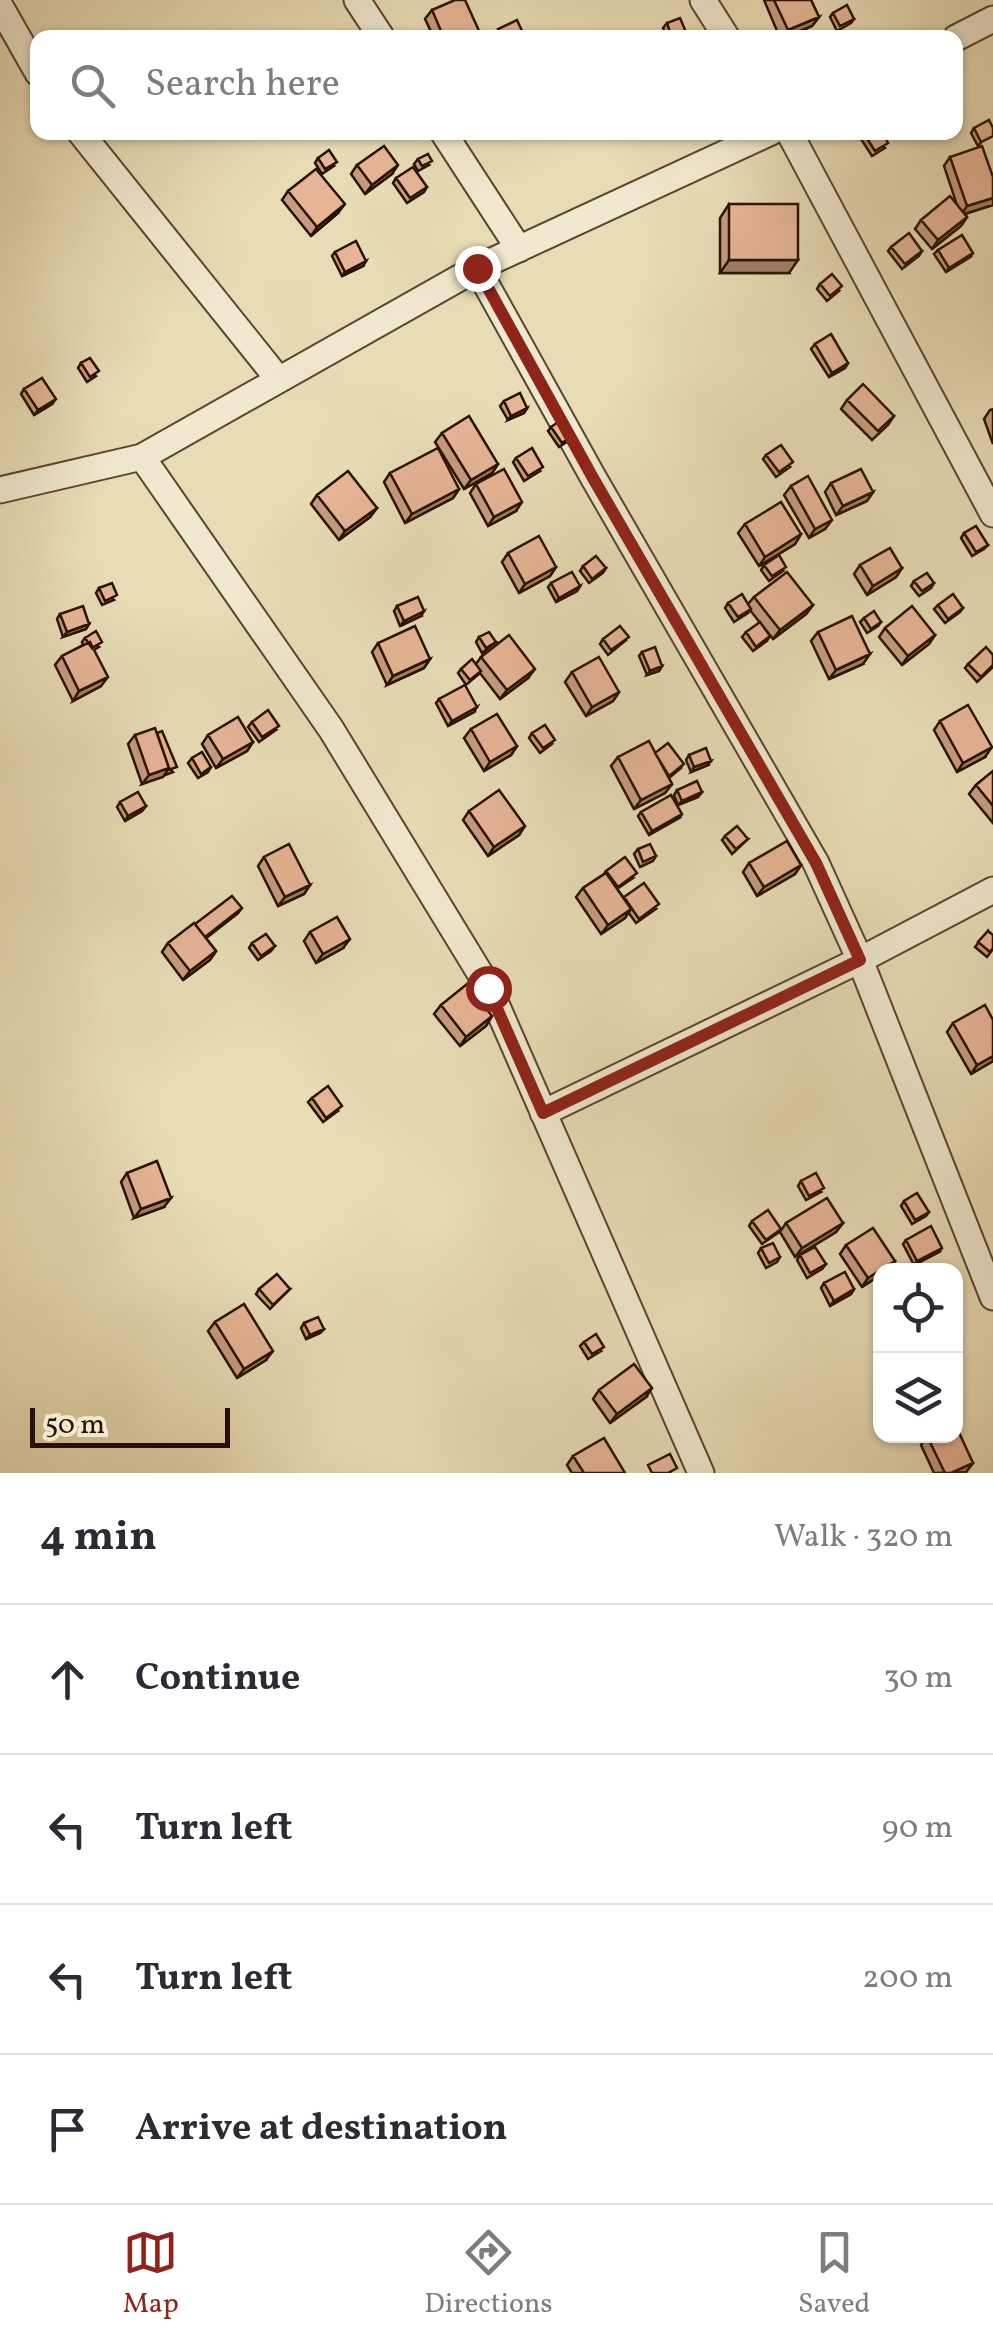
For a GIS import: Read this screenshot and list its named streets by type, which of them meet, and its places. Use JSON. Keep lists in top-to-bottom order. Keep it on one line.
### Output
{"scale_bar":"50 m","page":{"search":"Search here","scale":"50 m","heading":["4 min","Walk · 320 m"],"list":[["Continue","30 m"],["Turn left","90 m"],["Turn left","200 m"],"Arrive at destination"],"nav":["Map","Directions","Saved"]}}
